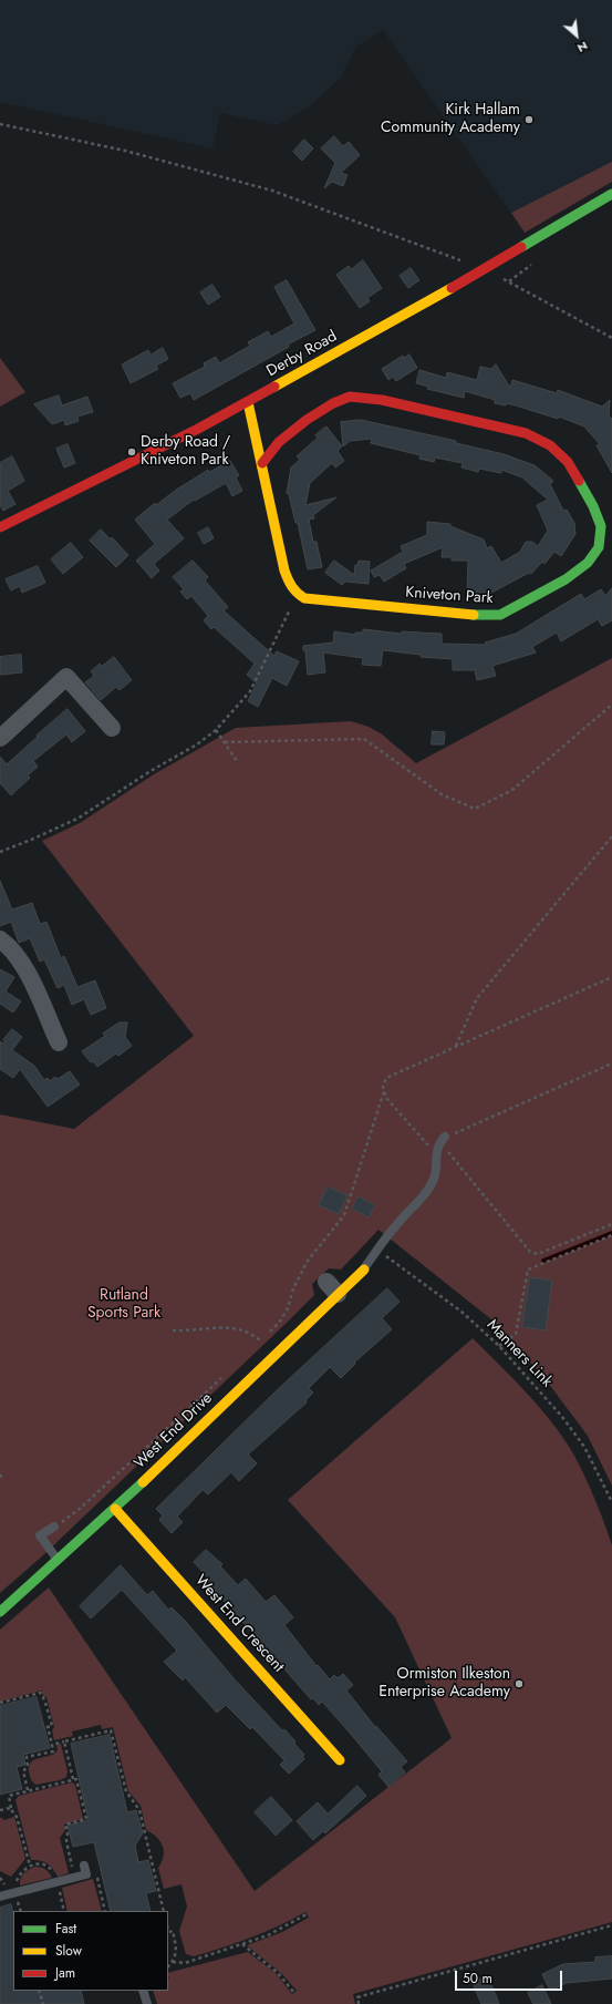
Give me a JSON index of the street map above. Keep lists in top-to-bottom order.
{
  "streets": {
    "street": [
      "Derby Road",
      "Kniveton Park",
      "West End Drive",
      "West End Crescent"
    ],
    "path": ["Manners Link"]
  },
  "crossings": [
    ["West End Drive", "West End Crescent"]
  ],
  "parks": ["Rutland Sports Park"],
  "places": ["Kirk Hallam Community Academy", "Derby Road / Kniveton Park", "Ormiston Ilkeston Enterprise Academy"],
  "legend": ["Fast", "Slow", "Jam"],
  "scale_bar": "50 m",
  "north": "bottom right"
}
